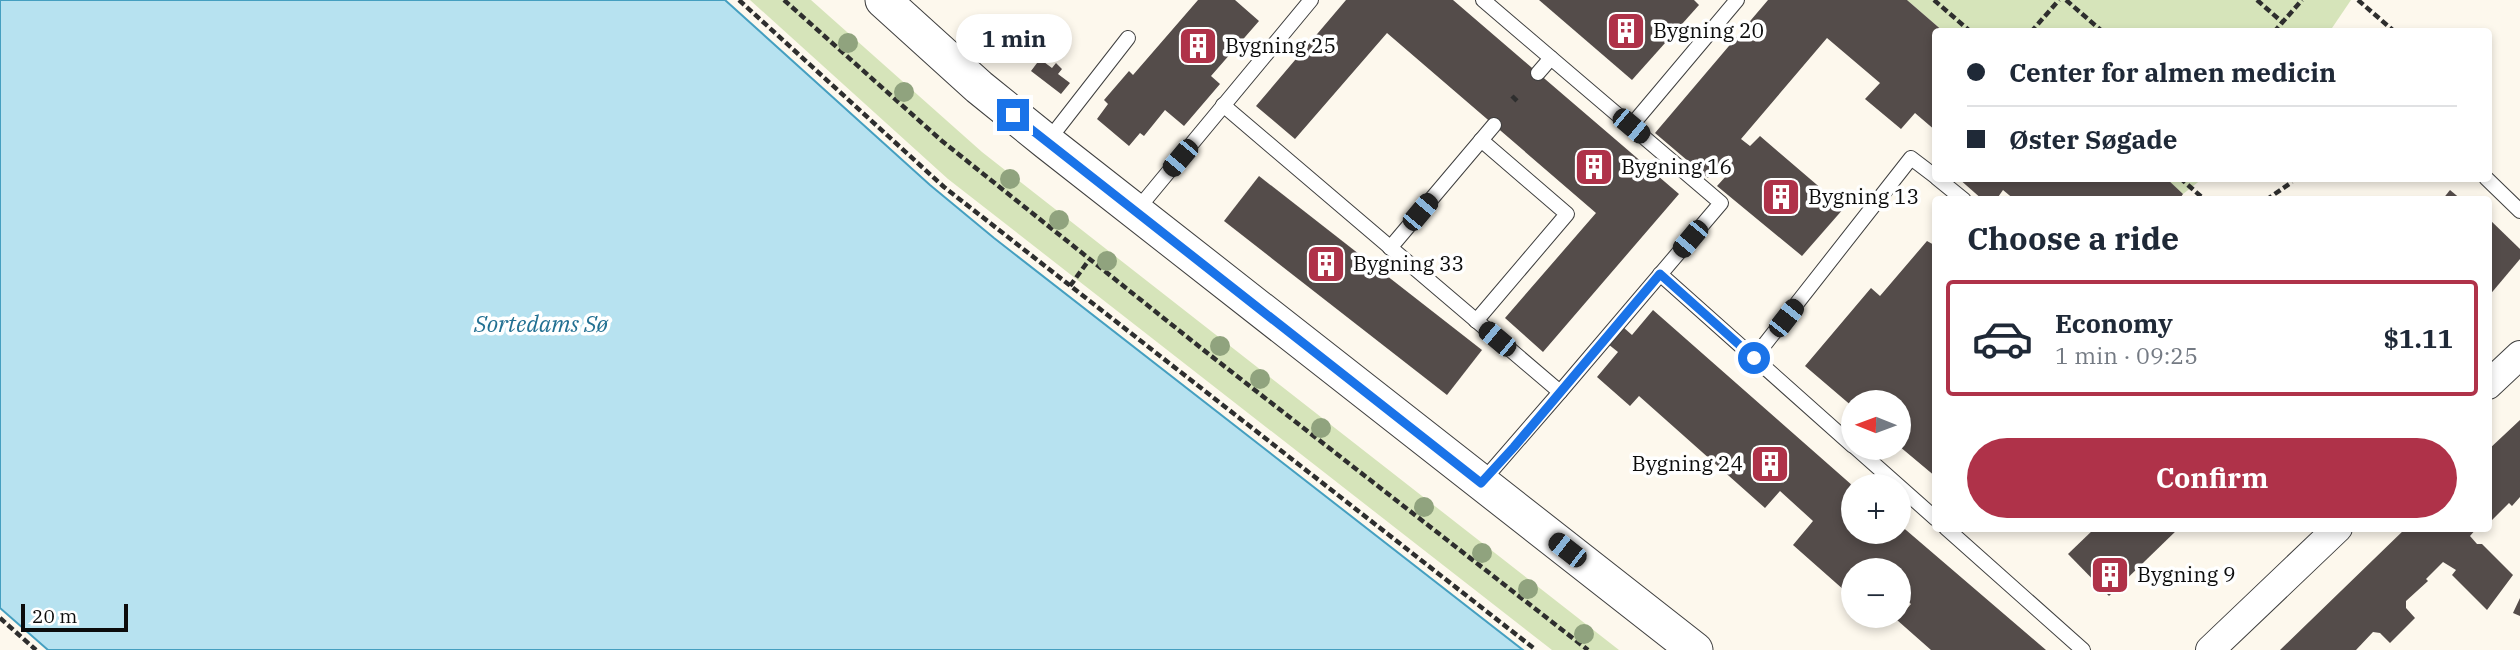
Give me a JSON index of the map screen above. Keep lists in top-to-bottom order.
{
  "water": ["Sortedams Sø"],
  "places": {
    "building": [
      "Bygning 20",
      "Bygning 25",
      "Bygning 16",
      "Bygning 13",
      "Bygning 33",
      "Bygning 24",
      "Bygning 9"
    ]
  },
  "scale_bar": "20 m",
  "north": "left",
  "page": {
    "bubble": "1 min",
    "banner": ["Center for almen medicin", "Øster Søgade"],
    "heading": "Choose a ride",
    "list": [
      {
        "name": "Economy",
        "note": "1 min · 09:25",
        "value": "$1.11"
      }
    ],
    "map_buttons": ["+", "−"],
    "buttons": "Confirm",
    "scale": "20 m"
  }
}
